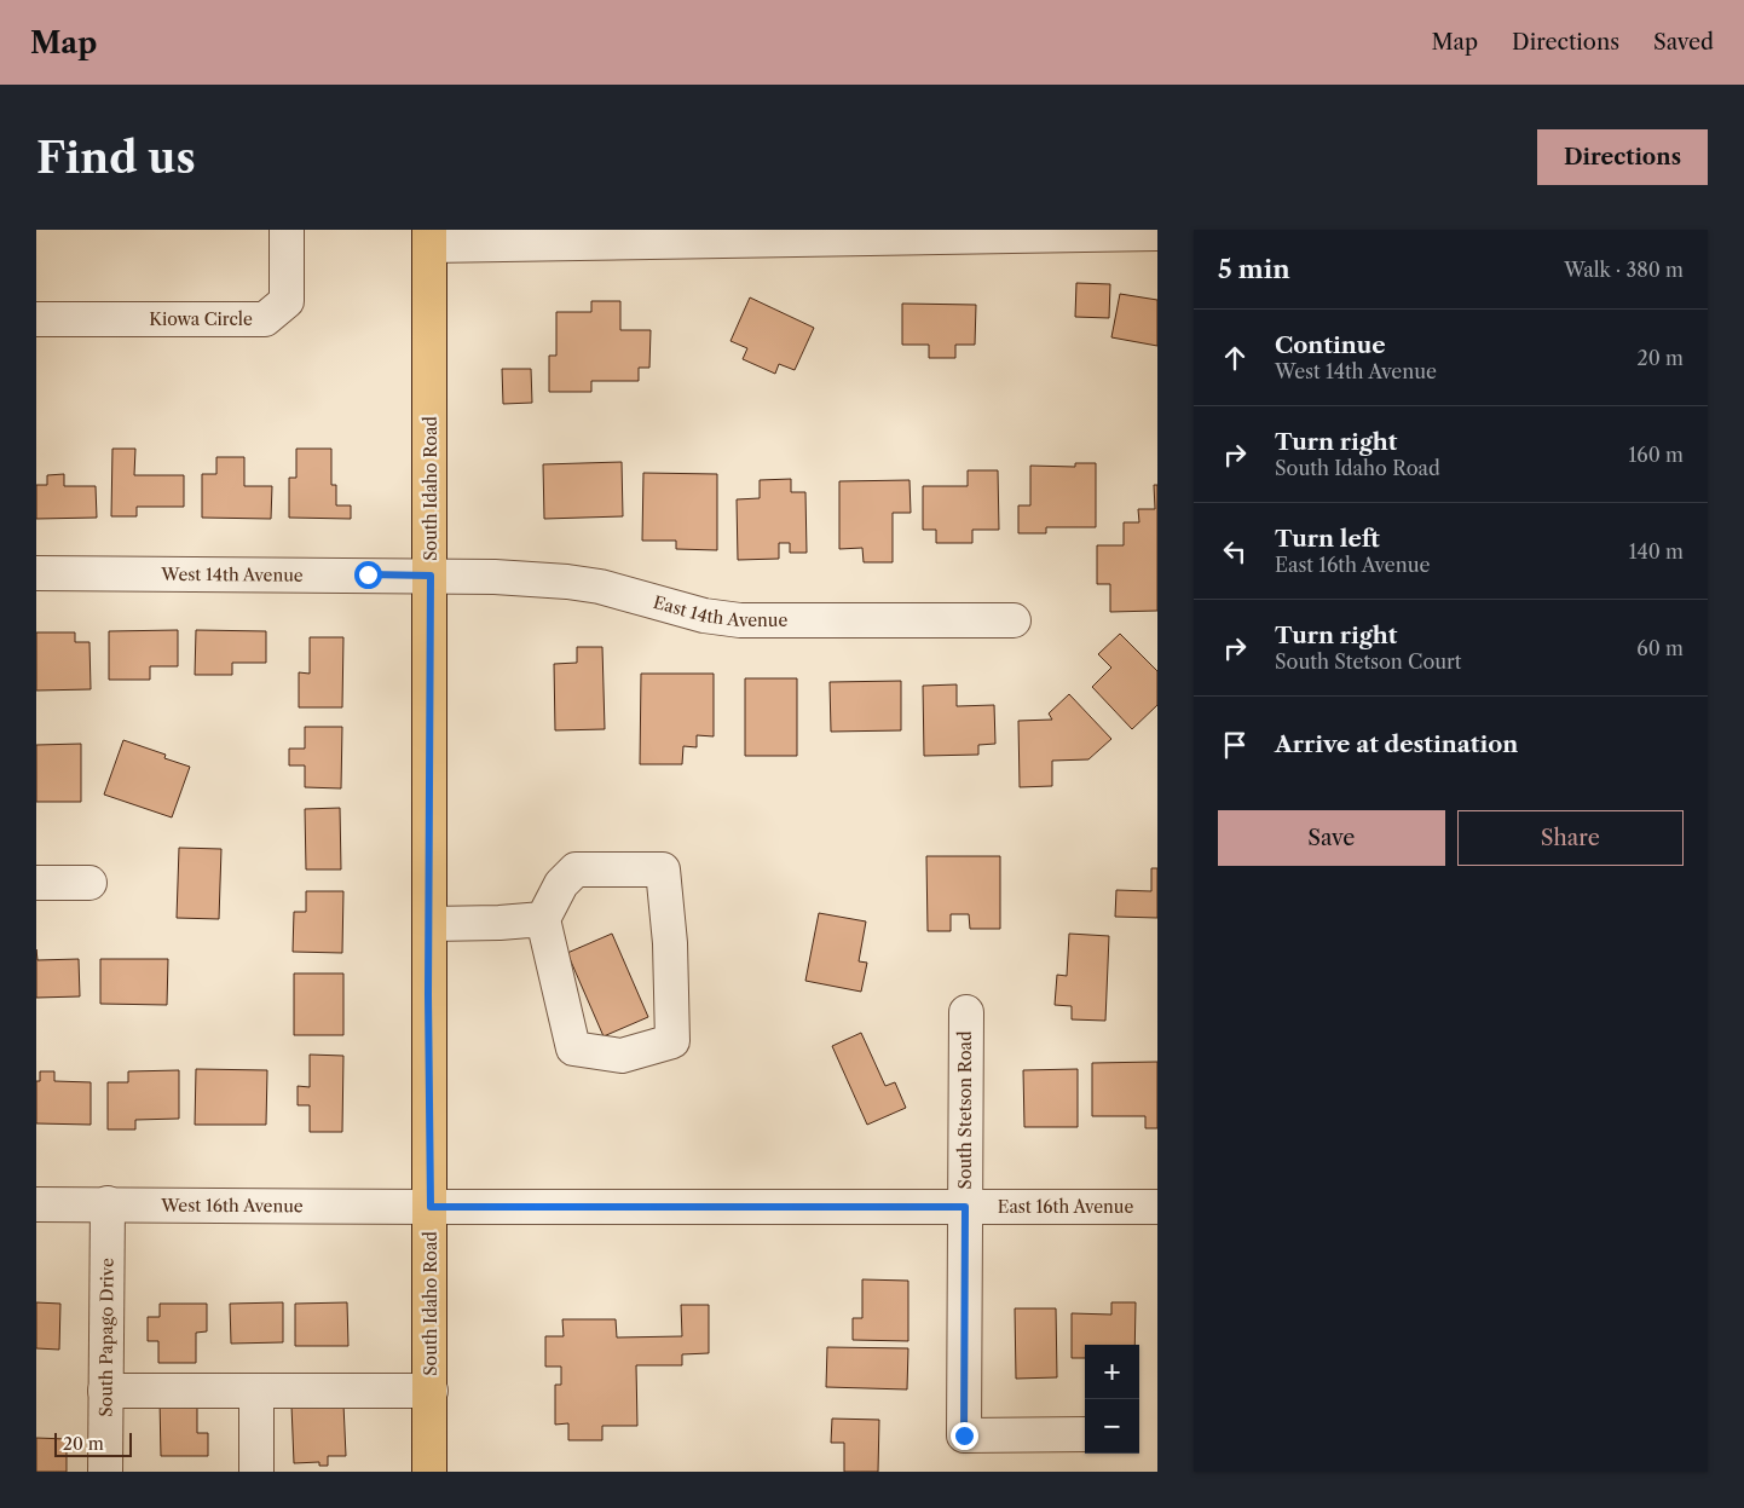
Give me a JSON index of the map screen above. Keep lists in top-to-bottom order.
{
  "streets": {
    "main road": ["South Idaho Road"],
    "street": [
      "Kiowa Circle",
      "West 14th Avenue",
      "East 14th Avenue",
      "South Stetson Road",
      "West 16th Avenue",
      "East 16th Avenue",
      "South Papago Drive"
    ]
  },
  "crossings": [
    ["South Idaho Road", "West 14th Avenue"],
    ["South Idaho Road", "East 14th Avenue"],
    ["South Idaho Road", "West 16th Avenue"],
    ["South Idaho Road", "East 16th Avenue"],
    ["West 14th Avenue", "East 14th Avenue"],
    ["South Stetson Road", "East 16th Avenue"],
    ["West 16th Avenue", "East 16th Avenue"],
    ["West 16th Avenue", "South Papago Drive"]
  ],
  "scale_bar": "20 m",
  "page": {
    "header": "Map",
    "nav": ["Map", "Directions", "Saved"],
    "buttons": [
      "Directions",
      ["Save", "Share"]
    ],
    "title": "Find us",
    "heading": ["5 min", "Walk · 380 m"],
    "list": [
      ["Continue", "West 14th Avenue", "20 m"],
      ["Turn right", "South Idaho Road", "160 m"],
      ["Turn left", "East 16th Avenue", "140 m"],
      ["Turn right", "South Stetson Court", "60 m"],
      "Arrive at destination"
    ],
    "map_buttons": ["+", "−"],
    "scale": "20 m"
  }
}
